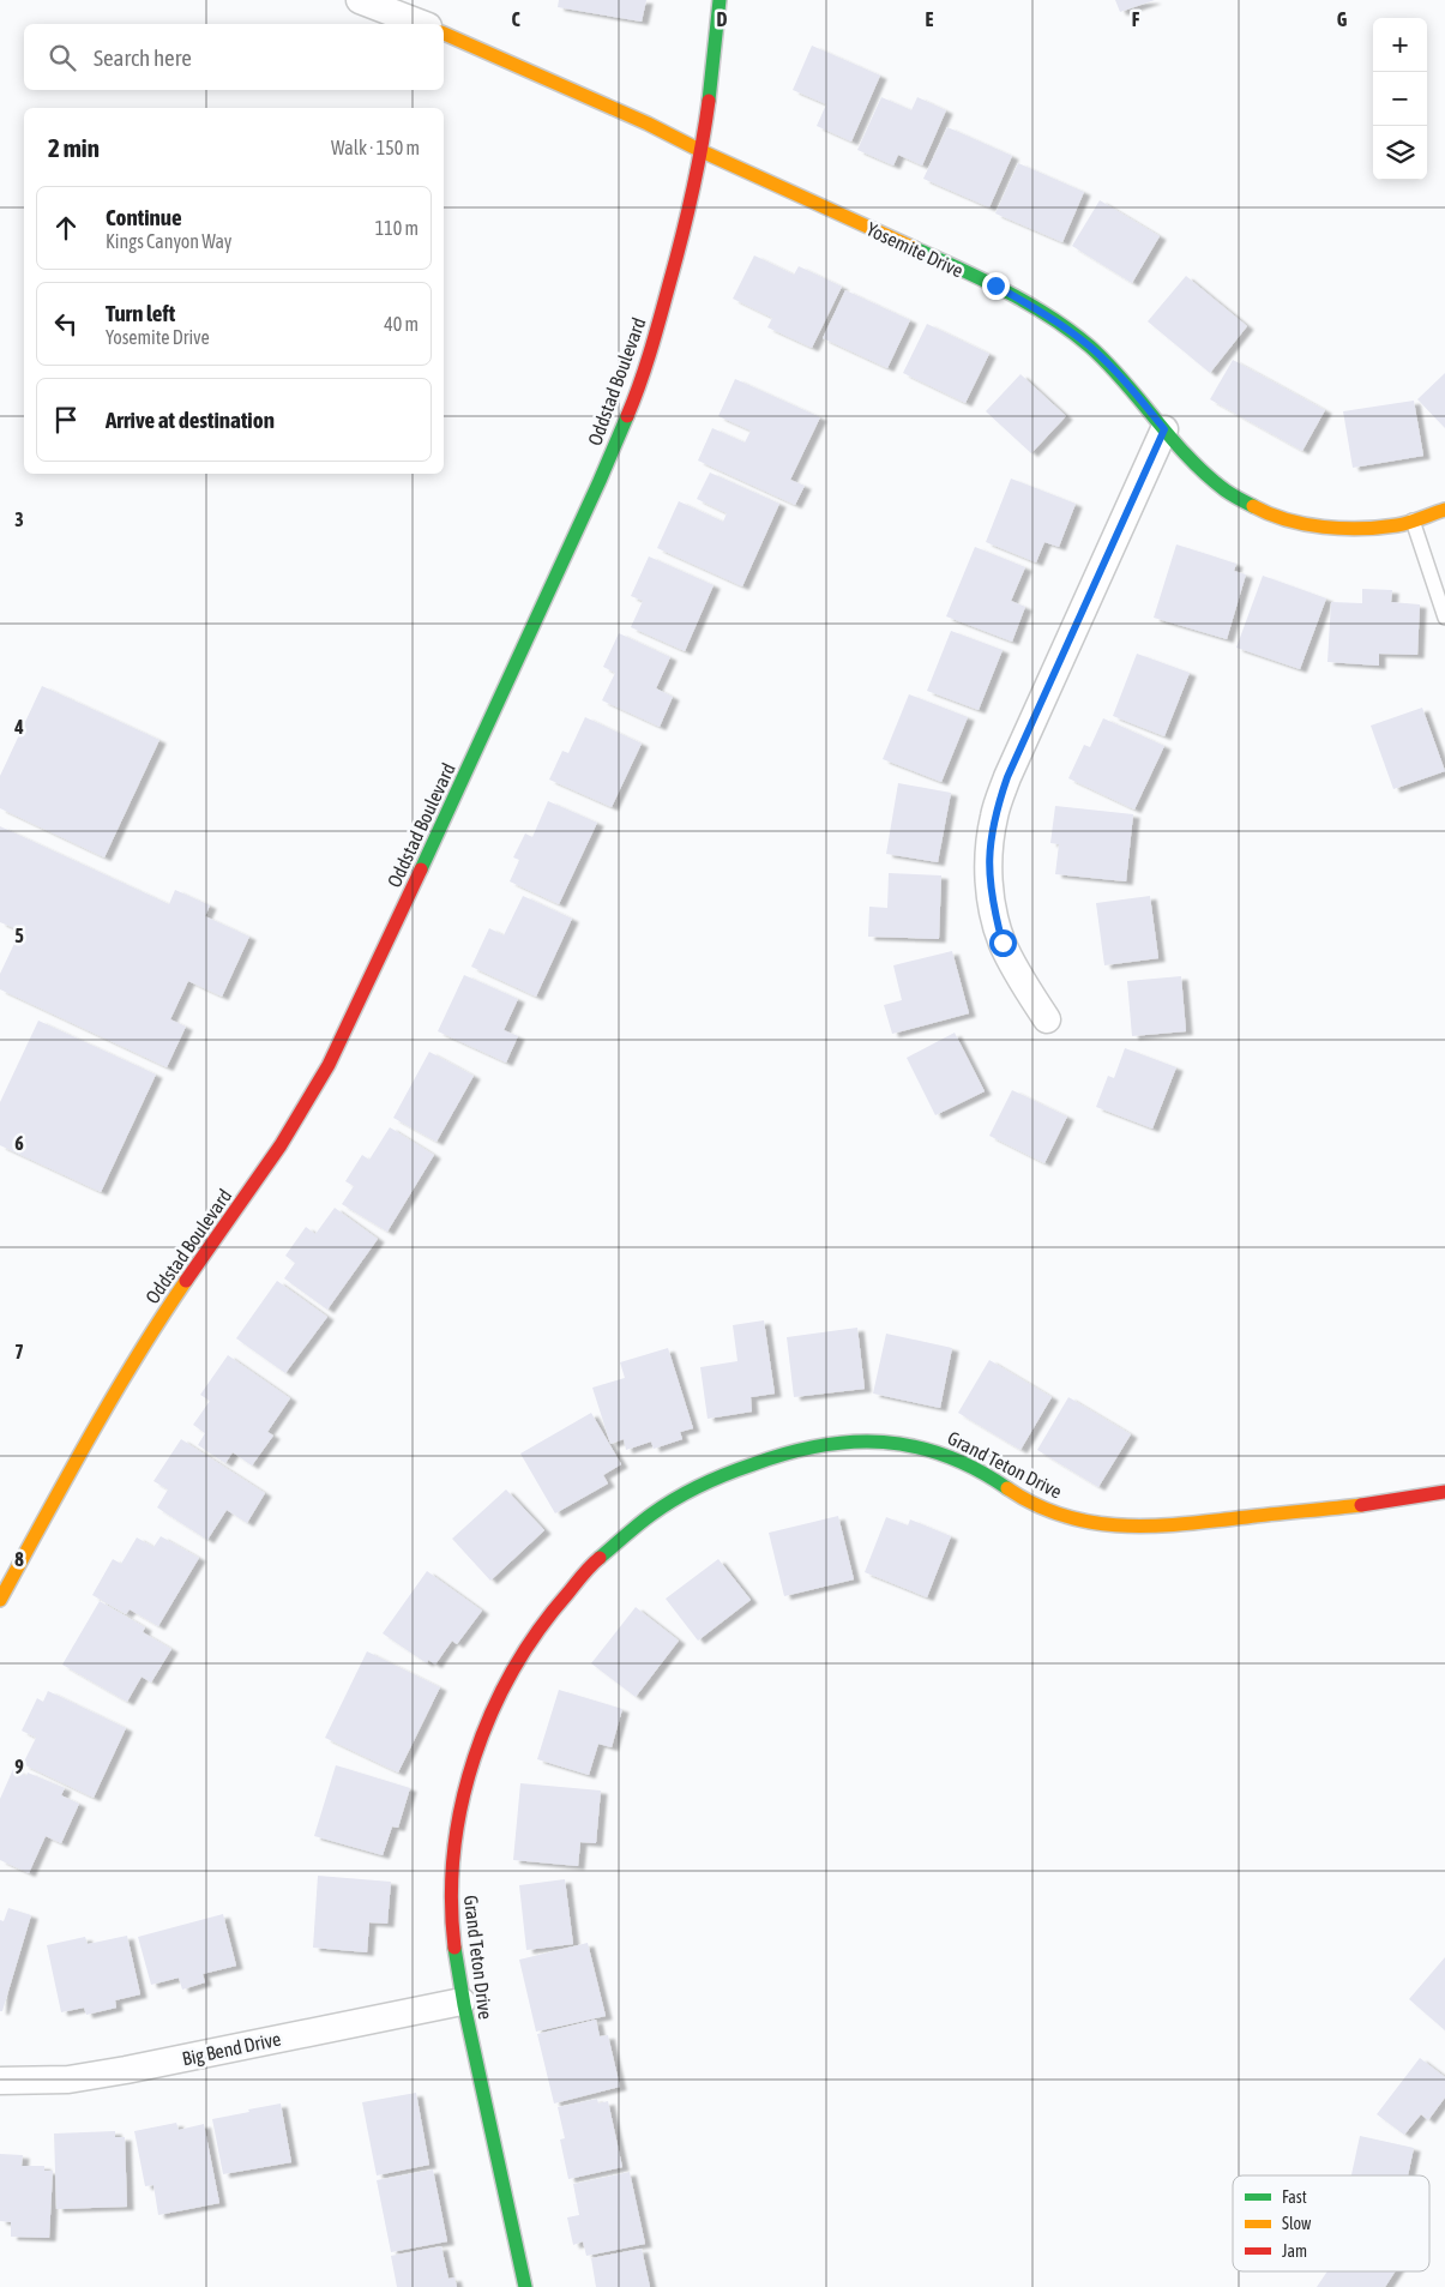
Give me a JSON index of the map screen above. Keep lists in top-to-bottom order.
{
  "streets": {
    "street": [
      "Yosemite Drive",
      "Oddstad Boulevard",
      "Grand Teton Drive",
      "Big Bend Drive"
    ]
  },
  "crossings": [
    ["Yosemite Drive", "Oddstad Boulevard"],
    ["Grand Teton Drive", "Big Bend Drive"]
  ],
  "legend": ["Fast", "Slow", "Jam"],
  "page": {
    "map_buttons": ["+", "−"],
    "search": "Search here",
    "heading": ["2 min", "Walk · 150 m"],
    "list": [
      ["Continue", "Kings Canyon Way", "110 m"],
      ["Turn left", "Yosemite Drive", "40 m"],
      "Arrive at destination"
    ]
  },
  "grid": {
    "columns": [
      "C",
      "D",
      "E",
      "F",
      "G"
    ],
    "rows": [
      "3",
      "4",
      "5",
      "6",
      "7",
      "8",
      "9"
    ]
  }
}
